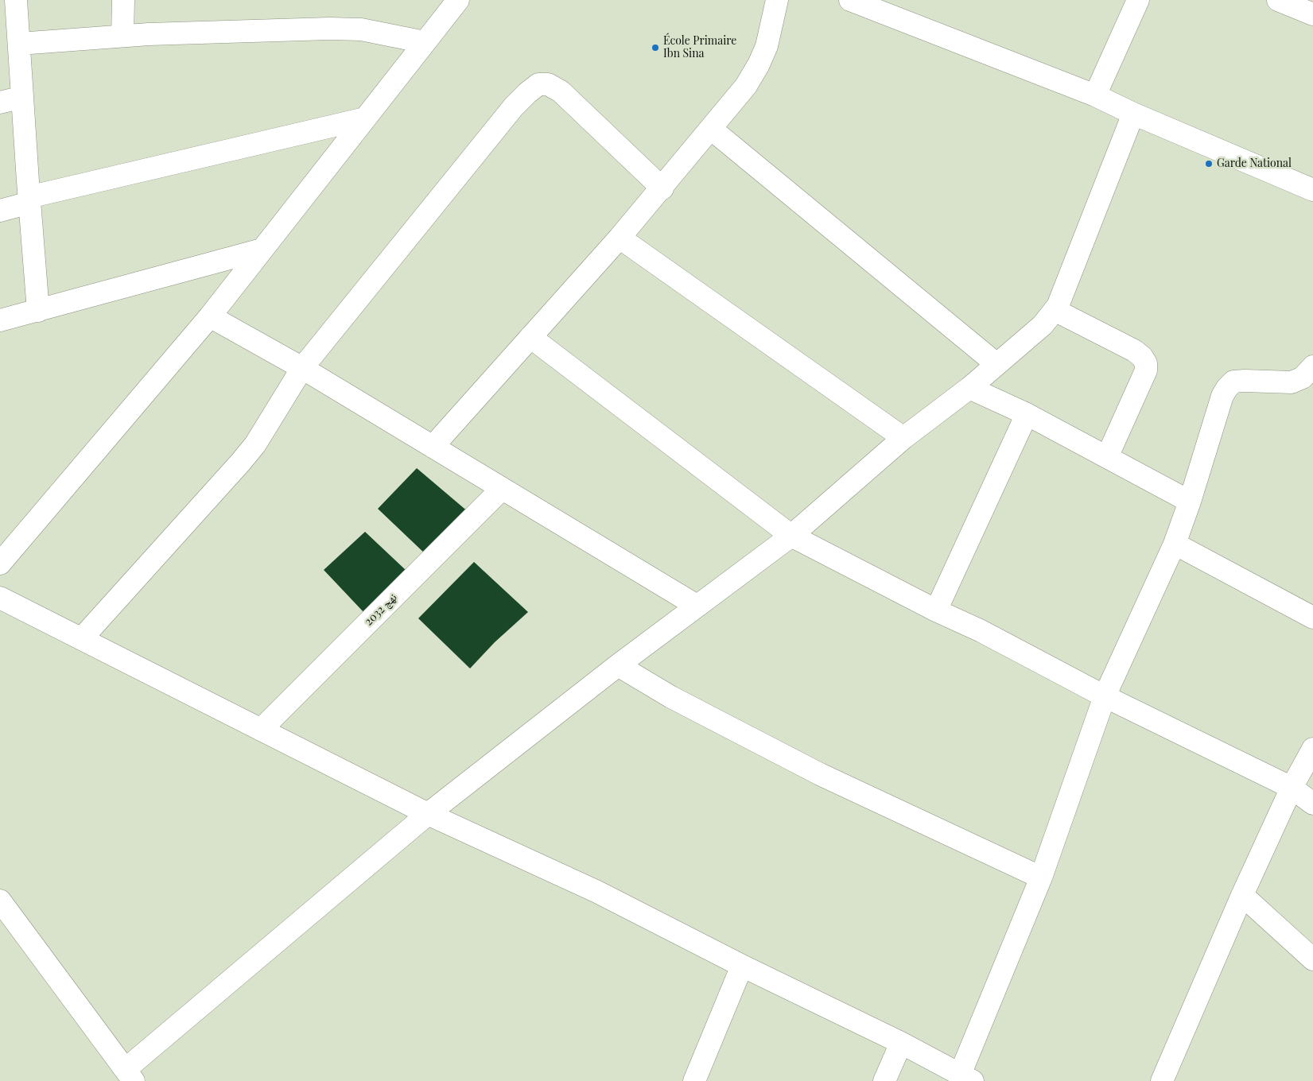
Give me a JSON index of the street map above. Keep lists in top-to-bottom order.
{
  "streets": {
    "street": ["نهج 2032"]
  },
  "places": ["École Primaire Ibn Sina", "Garde National"]
}
